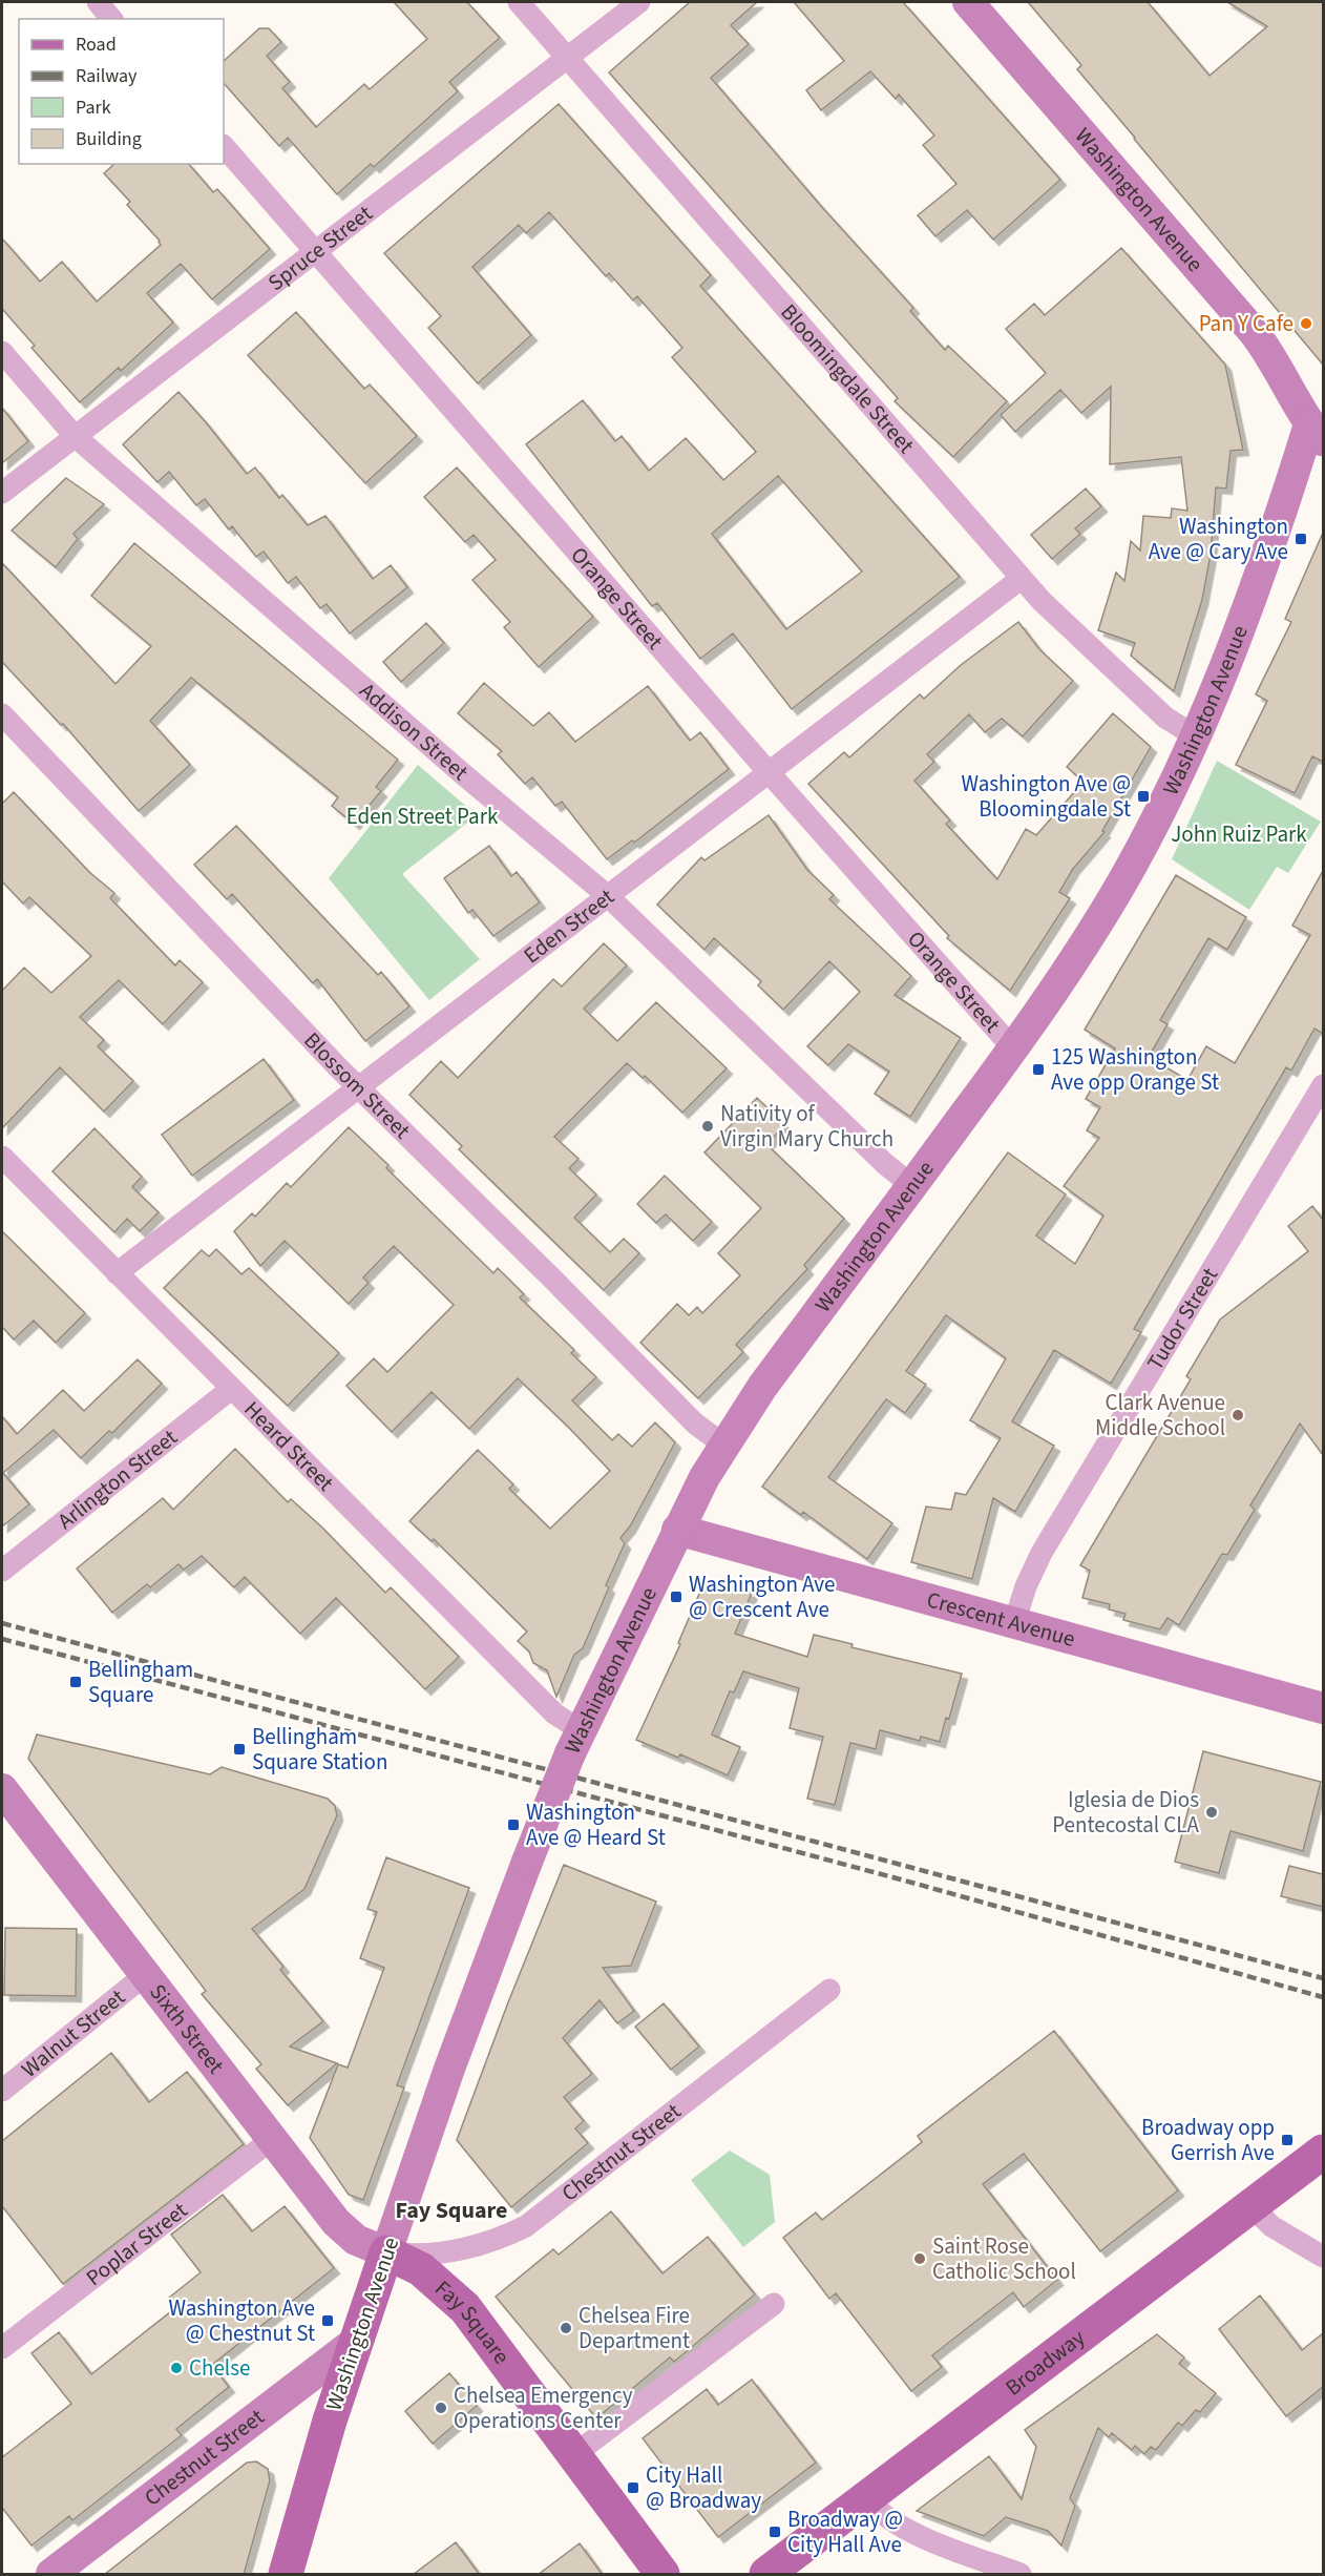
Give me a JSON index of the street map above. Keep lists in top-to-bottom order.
{
  "streets": {
    "main road": [
      "Washington Avenue",
      "Crescent Avenue",
      "Sixth Street",
      "Chestnut Street",
      "Fay Square",
      "Broadway"
    ],
    "street": [
      "Spruce Street",
      "Bloomingdale Street",
      "Orange Street",
      "Addison Street",
      "Eden Street",
      "Blossom Street",
      "Tudor Street",
      "Heard Street",
      "Arlington Street",
      "Walnut Street",
      "Poplar Street"
    ]
  },
  "crossings": [
    ["Washington Avenue", "Bloomingdale Street"],
    ["Washington Avenue", "Orange Street"],
    ["Washington Avenue", "Addison Street"],
    ["Washington Avenue", "Blossom Street"],
    ["Washington Avenue", "Heard Street"],
    ["Washington Avenue", "Crescent Avenue"],
    ["Washington Avenue", "Sixth Street"],
    ["Washington Avenue", "Chestnut Street"],
    ["Washington Avenue", "Fay Square"],
    ["Spruce Street", "Bloomingdale Street"],
    ["Spruce Street", "Orange Street"],
    ["Spruce Street", "Addison Street"],
    ["Bloomingdale Street", "Eden Street"],
    ["Orange Street", "Eden Street"],
    ["Addison Street", "Eden Street"],
    ["Eden Street", "Blossom Street"],
    ["Eden Street", "Heard Street"],
    ["Tudor Street", "Crescent Avenue"],
    ["Heard Street", "Arlington Street"],
    ["Sixth Street", "Walnut Street"],
    ["Sixth Street", "Chestnut Street"],
    ["Sixth Street", "Poplar Street"],
    ["Sixth Street", "Fay Square"],
    ["Chestnut Street", "Fay Square"]
  ],
  "districts": ["Fay Square"],
  "parks": ["Eden Street Park", "John Ruiz Park"],
  "places": {
    "other": [
      "Pan Y Cafe",
      "Nativity of Virgin Mary Church",
      "Clark Avenue Middle School",
      "Iglesia de Dios Pentecostal CLA",
      "Saint Rose Catholic School",
      "Chelsea Fire Department",
      "Chelse",
      "Chelsea Emergency Operations Center"
    ],
    "transit": [
      "Washington Ave @ Cary Ave",
      "Washington Ave @ Bloomingdale St",
      "125 Washington Ave opp Orange St",
      "Washington Ave @ Crescent Ave",
      "Bellingham Square",
      "Bellingham Square Station",
      "Washington Ave @ Heard St",
      "Broadway opp Gerrish Ave",
      "Washington Ave @ Chestnut St",
      "City Hall @ Broadway",
      "Broadway @ City Hall Ave"
    ]
  },
  "legend": [
    "Road",
    "Railway",
    "Park",
    "Building"
  ]
}
